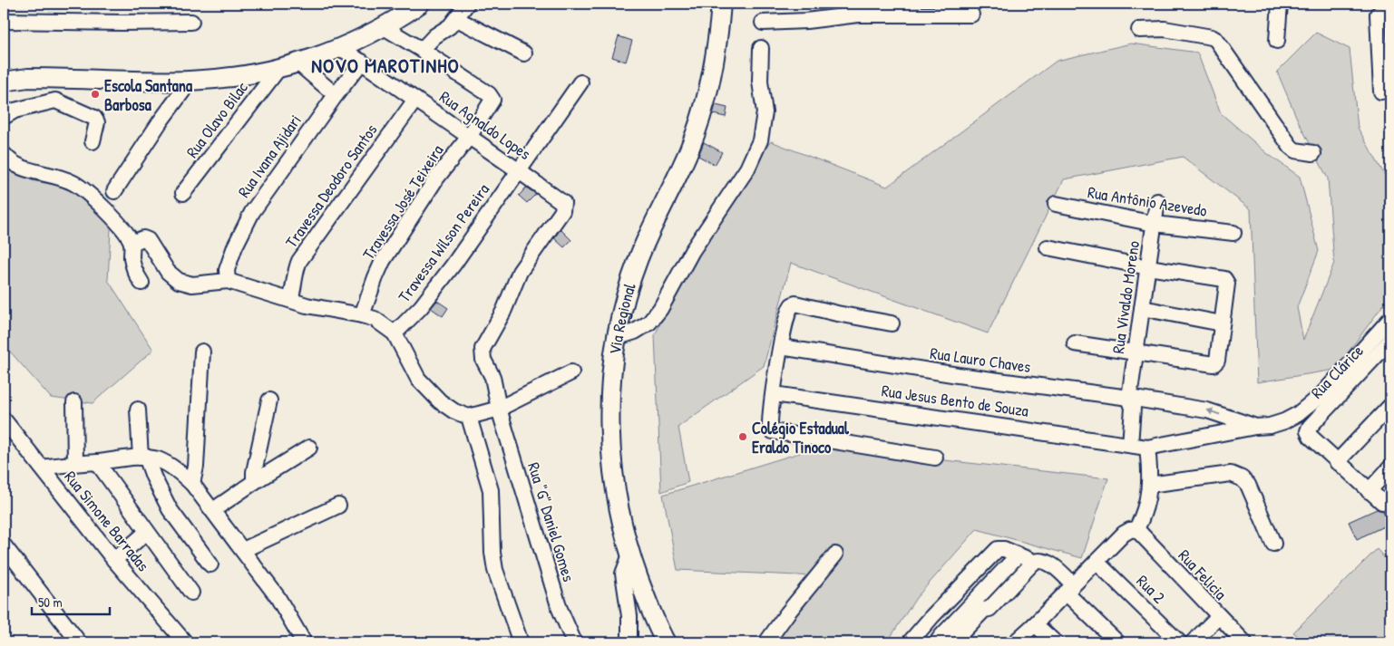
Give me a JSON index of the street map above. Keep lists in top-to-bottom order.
{
  "streets": {
    "main road": ["Via Regional"],
    "street": [
      "Rua Olavo Bilac",
      "Rua Agnaldo Lopes",
      "Rua Ivana Ajidari",
      "Travessa Deodoro Santos",
      "Rua Antônio Azevedo",
      "Travessa José Teixeira",
      "Travessa Wilson Pereira",
      "Rua Vivaldo Moreno",
      "Rua Lauro Chaves",
      "Rua Clárice",
      "Rua Jesus Bento de Souza",
      "Rua Simone Barradas",
      "Rua \"G\" Daniel Gomes",
      "Rua Felicia",
      "Rua 2"
    ]
  },
  "crossings": [
    ["Rua Agnaldo Lopes", "Rua Ivana Ajidari"],
    ["Rua Agnaldo Lopes", "Travessa Deodoro Santos"],
    ["Rua Agnaldo Lopes", "Travessa José Teixeira"],
    ["Rua Agnaldo Lopes", "Travessa Wilson Pereira"],
    ["Rua Agnaldo Lopes", "Rua \"G\" Daniel Gomes"],
    ["Rua Antônio Azevedo", "Rua Vivaldo Moreno"],
    ["Rua Vivaldo Moreno", "Rua Lauro Chaves"],
    ["Rua Lauro Chaves", "Rua Jesus Bento de Souza"]
  ],
  "districts": ["NOVO MAROTINHO"],
  "places": ["Escola Santana Barbosa", "Colégio Estadual Eraldo Tinoco"],
  "scale_bar": "50 m"
}
